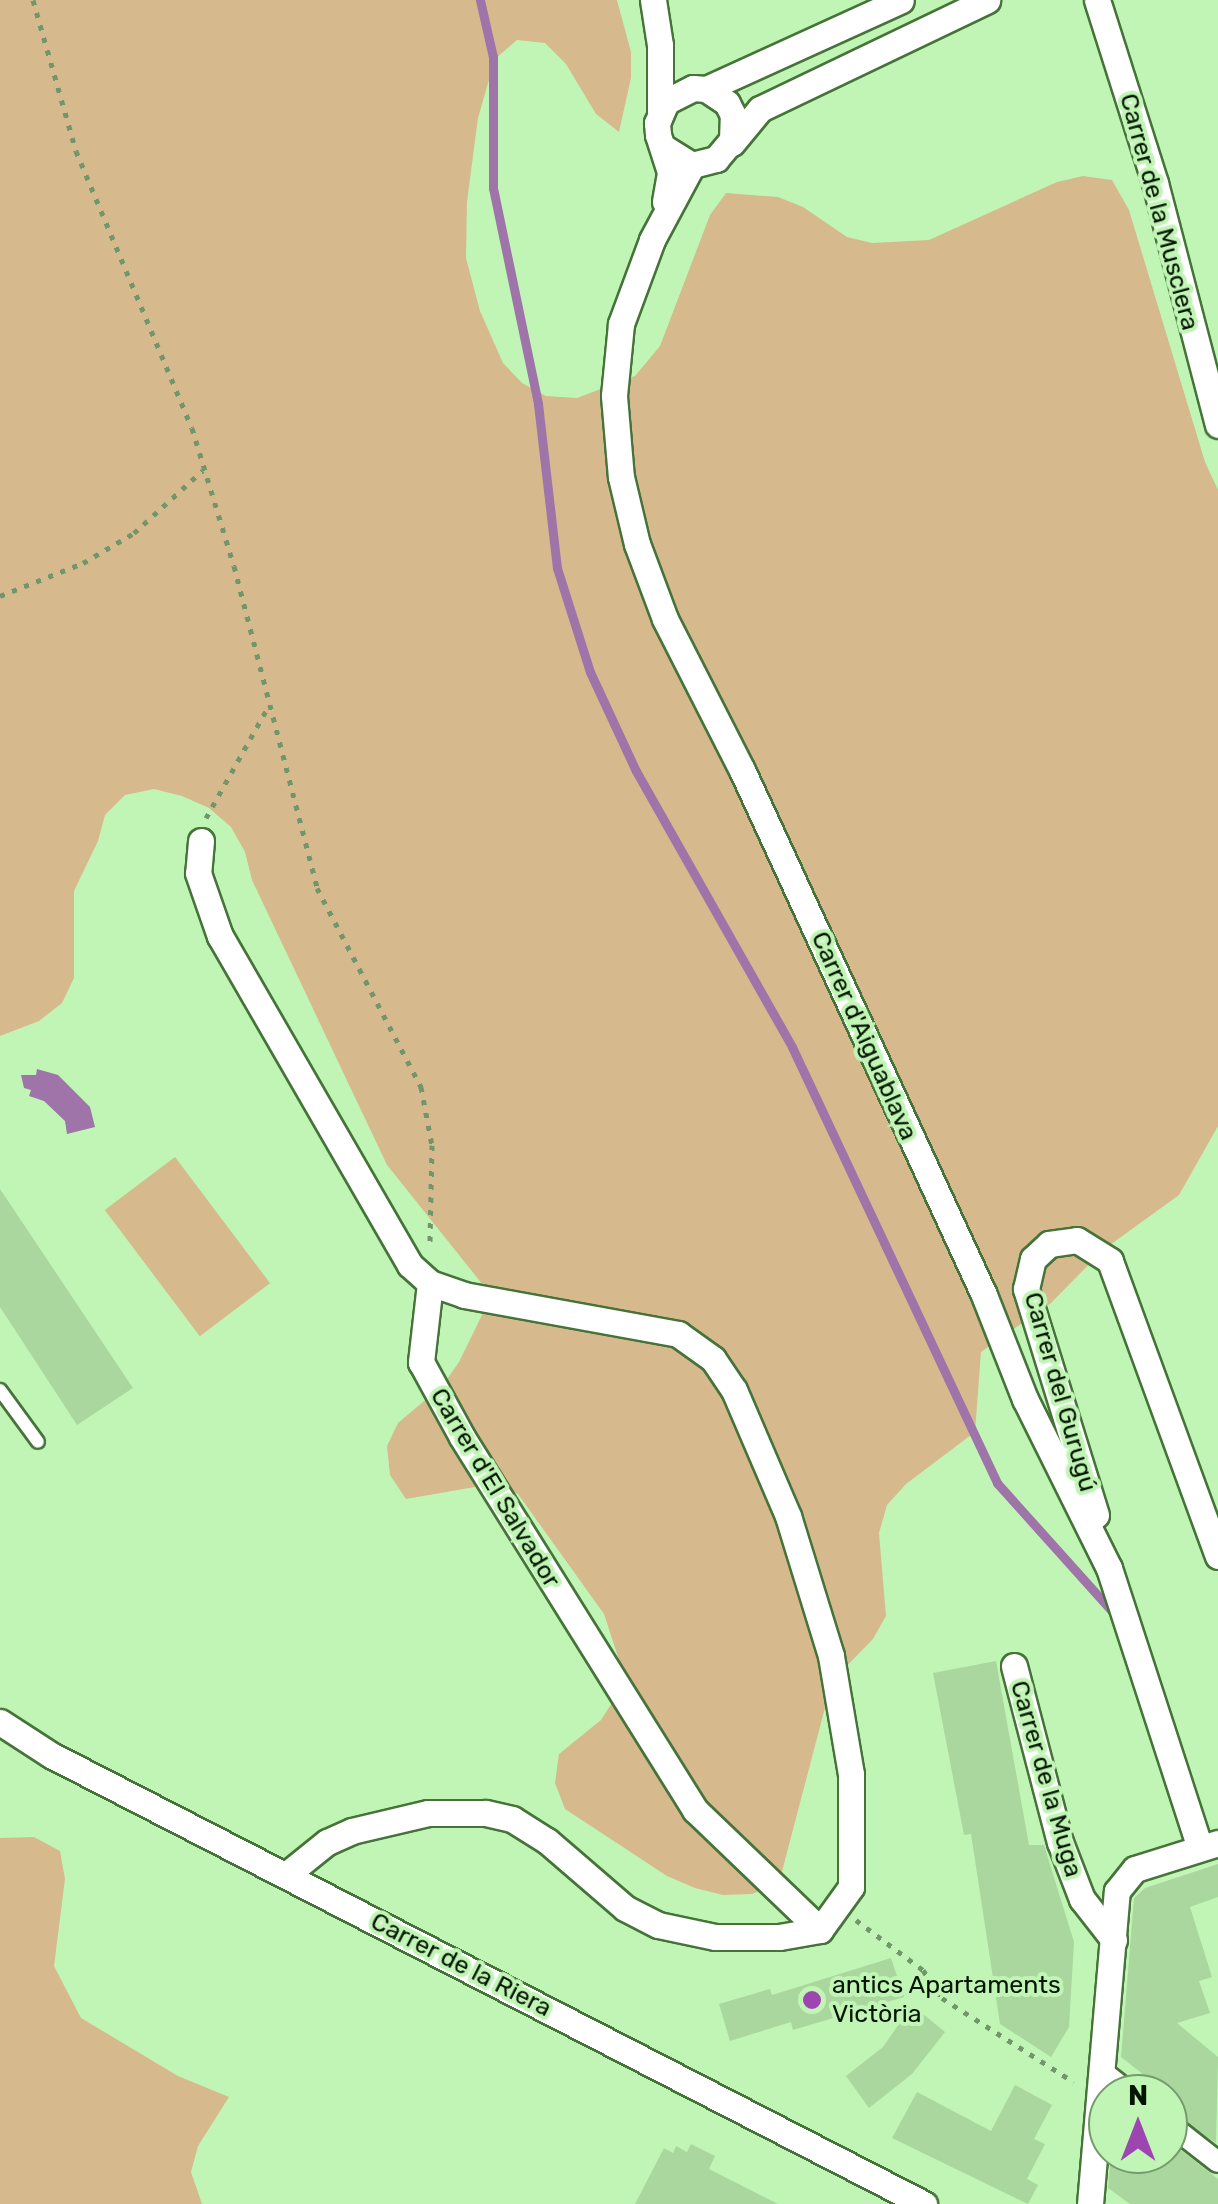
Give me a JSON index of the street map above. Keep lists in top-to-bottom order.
{
  "streets": {
    "street": [
      "Carrer de la Musclera",
      "Carrer d'Aiguablava",
      "Carrer del Gurugú",
      "Carrer d'El Salvador",
      "Carrer de la Muga",
      "Carrer de la Riera"
    ]
  },
  "crossings": [
    ["Carrer d'Aiguablava", "Carrer del Gurugú"]
  ],
  "places": ["antics Apartaments Victòria"],
  "north": "top"
}
